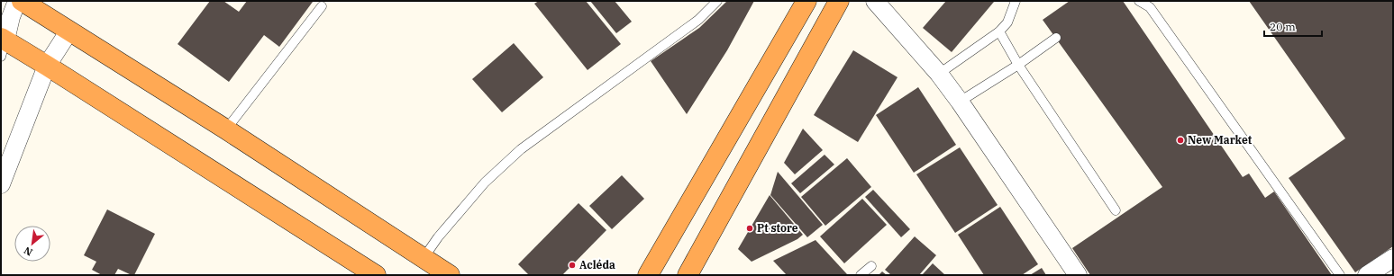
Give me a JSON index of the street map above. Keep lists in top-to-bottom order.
{
  "places": ["New Market", "Pt store", "Acléda"],
  "scale_bar": "20 m",
  "north": "bottom left"
}
